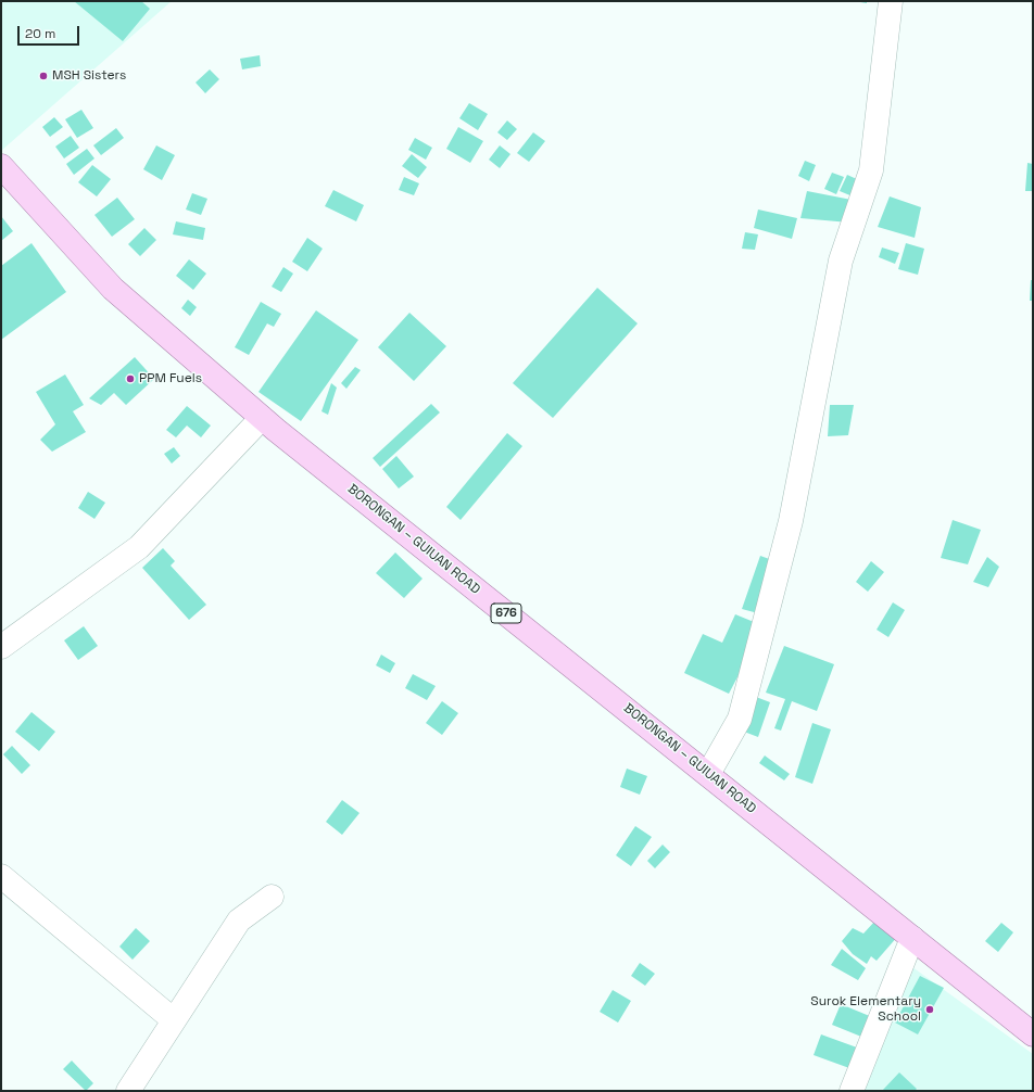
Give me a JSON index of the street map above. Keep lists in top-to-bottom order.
{
  "streets": {
    "main road": ["BORONGAN – GUIUAN ROAD", "676"]
  },
  "places": ["MSH Sisters", "PPM Fuels", "Surok Elementary School"],
  "scale_bar": "20 m"
}
